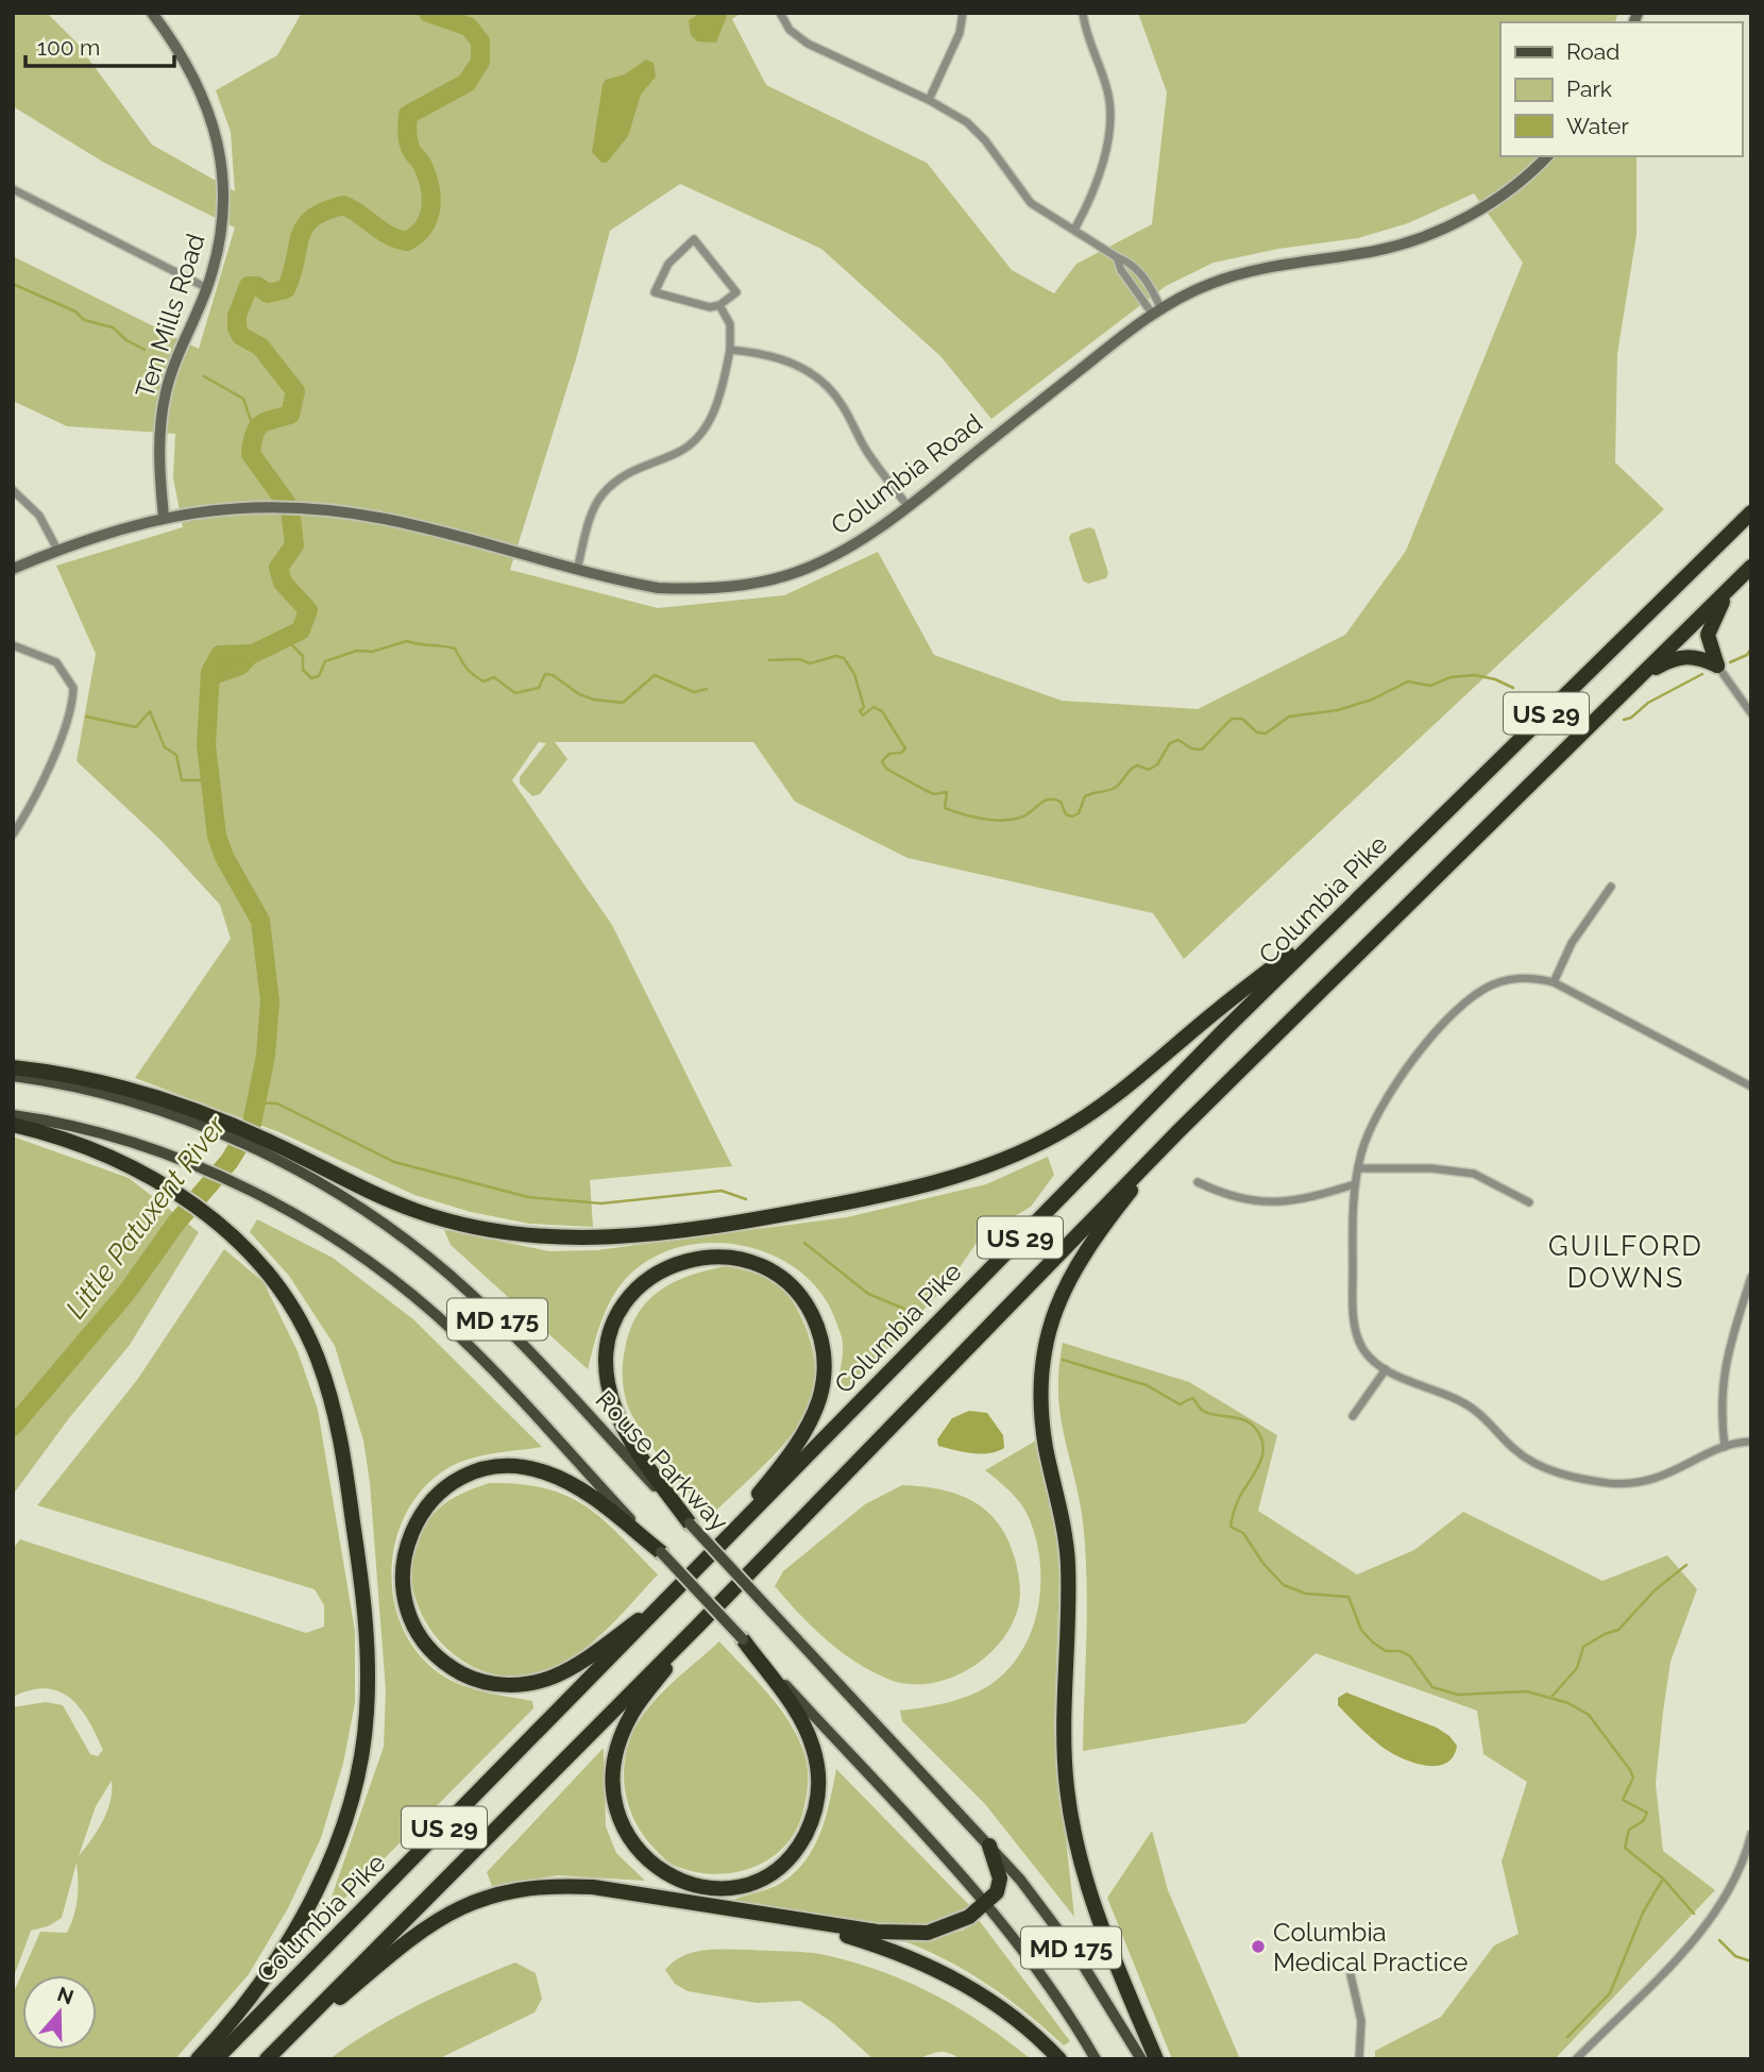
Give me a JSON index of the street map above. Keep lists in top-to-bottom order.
{
  "streets": {
    "highway": ["US 29", "Columbia Pike"],
    "main road": [
      "Ten Mills Road",
      "Columbia Road",
      "MD 175",
      "Rouse Parkway"
    ]
  },
  "crossings": [
    ["Ten Mills Road", "Columbia Road"]
  ],
  "districts": ["GUILFORD DOWNS"],
  "water": ["Little Patuxent River"],
  "places": ["Columbia Medical Practice"],
  "legend": ["Road", "Park", "Water"],
  "scale_bar": "100 m",
  "north": "top"
}
